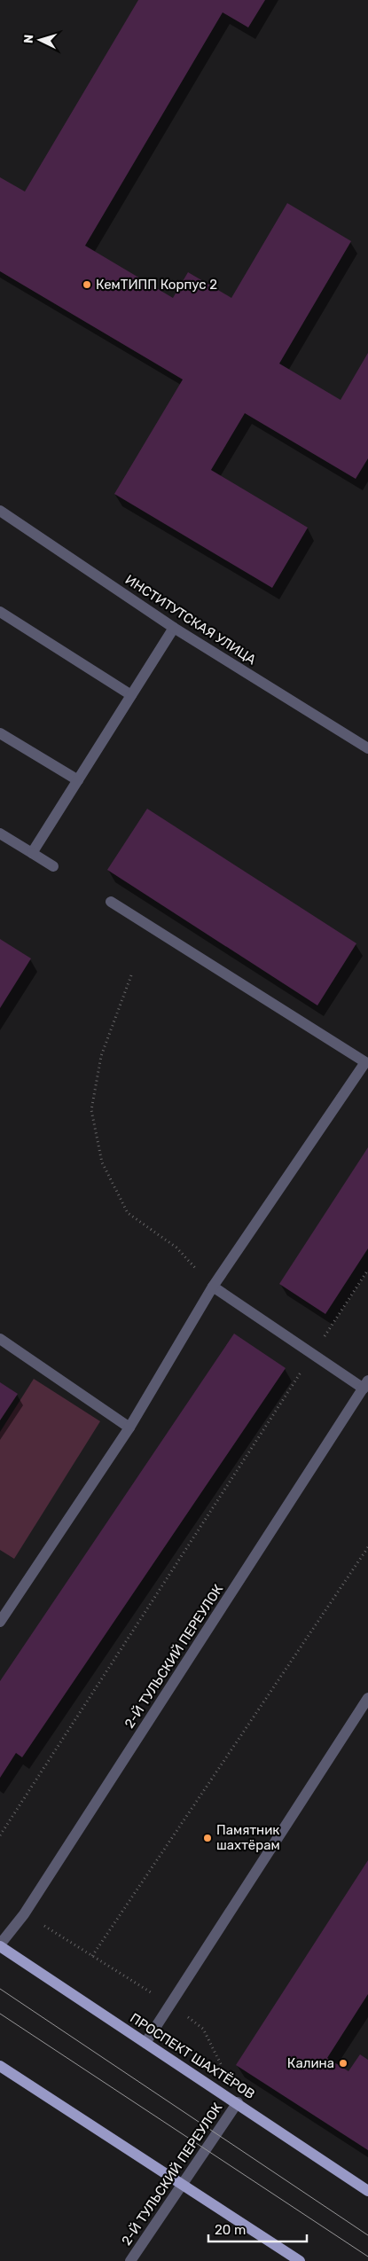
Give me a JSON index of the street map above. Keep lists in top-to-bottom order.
{
  "streets": {
    "main road": ["ПРОСПЕКТ ШАХТЁРОВ"],
    "street": ["ИНСТИТУТСКАЯ УЛИЦА", "2-Й ТУЛЬСКИЙ ПЕРЕУЛОК"]
  },
  "crossings": [
    ["2-Й ТУЛЬСКИЙ ПЕРЕУЛОК", "ПРОСПЕКТ ШАХТЁРОВ"]
  ],
  "places": ["КемТИПП Корпус 2", "Памятник шахтёрам", "Калина"],
  "scale_bar": "20 m",
  "north": "left"
}
